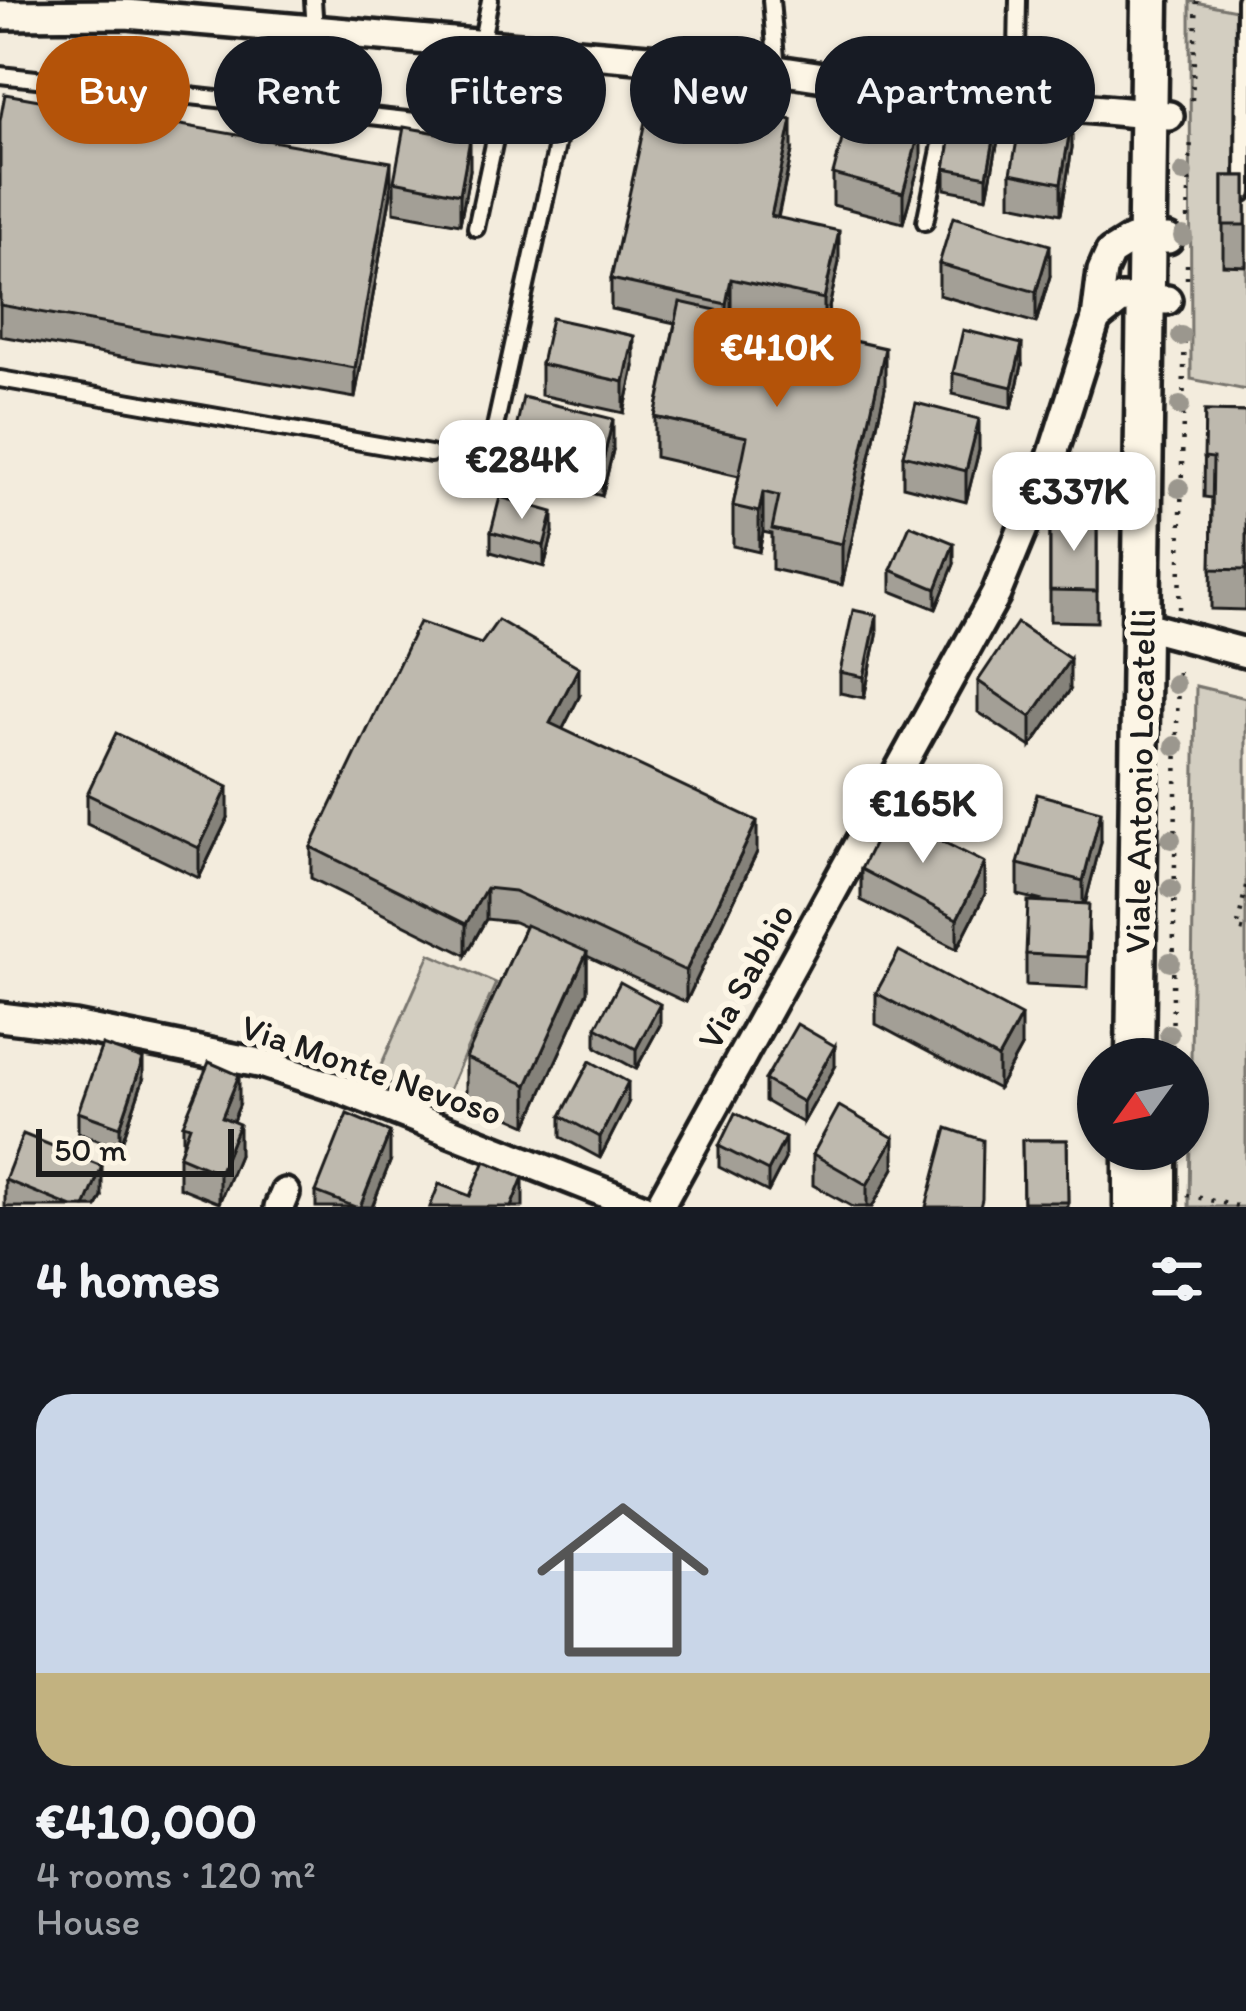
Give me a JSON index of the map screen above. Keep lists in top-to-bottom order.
{
  "streets": {
    "street": ["Viale Antonio Locatelli", "Via Sabbio", "Via Monte Nevoso"]
  },
  "crossings": [
    ["Viale Antonio Locatelli", "Via Sabbio"],
    ["Via Sabbio", "Via Monte Nevoso"]
  ],
  "scale_bar": "50 m",
  "north": "bottom left",
  "page": {
    "chip": [
      "Buy",
      "Rent",
      "Filters",
      "New",
      "Apartment"
    ],
    "price": [
      "€410K",
      "€284K",
      "€337K",
      "€165K"
    ],
    "scale": "50 m",
    "heading": "4 homes",
    "list": [
      {
        "name": "€410,000",
        "note": "4 rooms · 120 m² · House"
      }
    ]
  }
}
